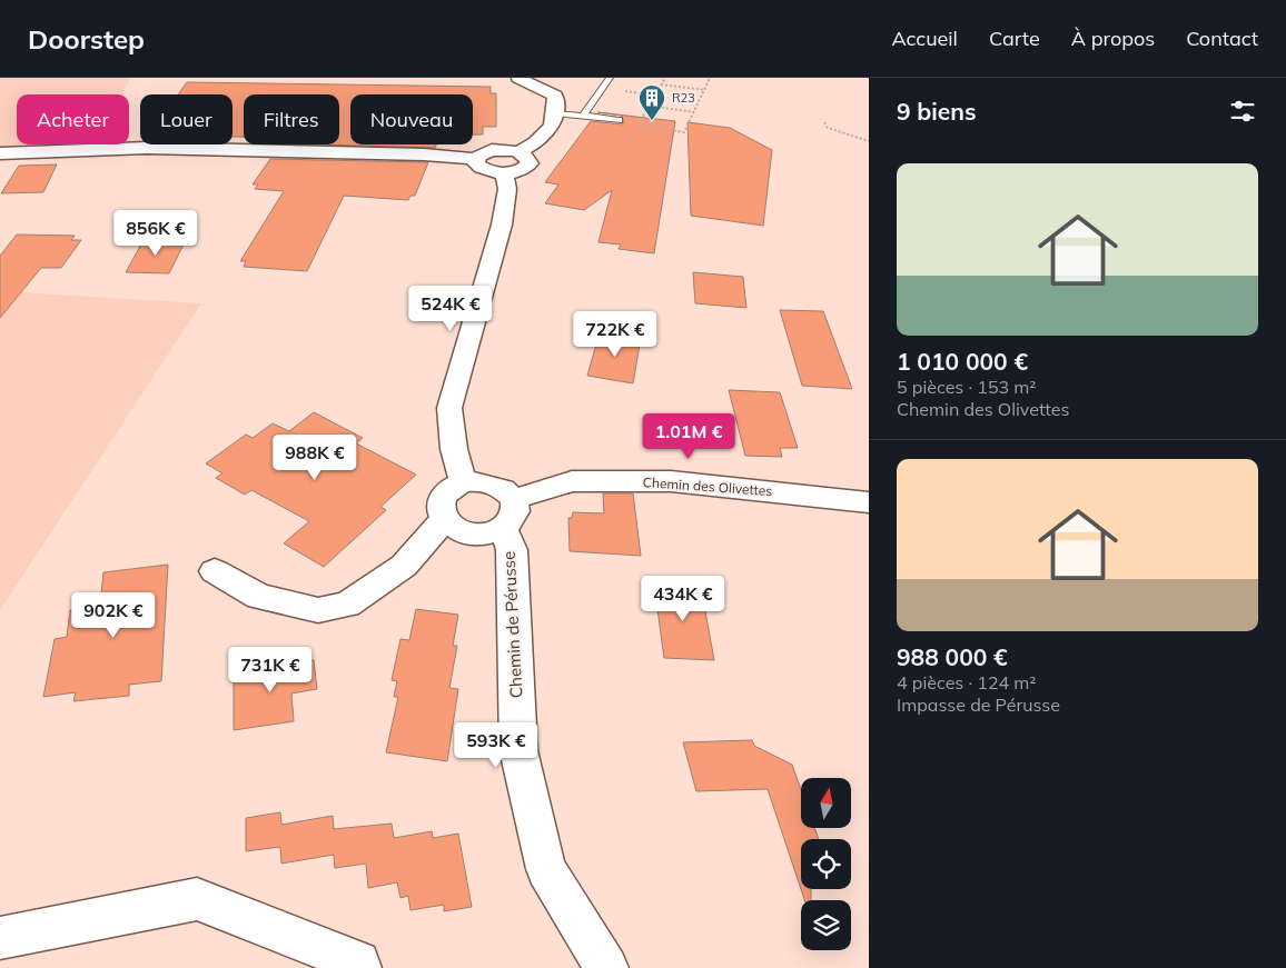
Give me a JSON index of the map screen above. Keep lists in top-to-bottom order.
{
  "streets": {
    "street": ["Chemin des Olivettes", "Chemin de Pérusse"]
  },
  "crossings": [
    ["Chemin des Olivettes", "Chemin de Pérusse"]
  ],
  "places": {
    "building": ["R23"]
  },
  "north": "top",
  "page": {
    "header": "Doorstep",
    "nav": [
      "Accueil",
      "Carte",
      "À propos",
      "Contact"
    ],
    "heading": "9 biens",
    "chip": [
      "Acheter",
      "Louer",
      "Filtres",
      "Nouveau"
    ],
    "list": [
      {
        "name": "1 010 000 €",
        "note": "5 pièces · 153 m² · Chemin des Olivettes"
      },
      {
        "name": "988 000 €",
        "note": "4 pièces · 124 m² · Impasse de Pérusse"
      }
    ],
    "price": [
      "856K €",
      "524K €",
      "722K €",
      "1.01M €",
      "988K €",
      "434K €",
      "902K €",
      "731K €",
      "593K €"
    ]
  }
}
